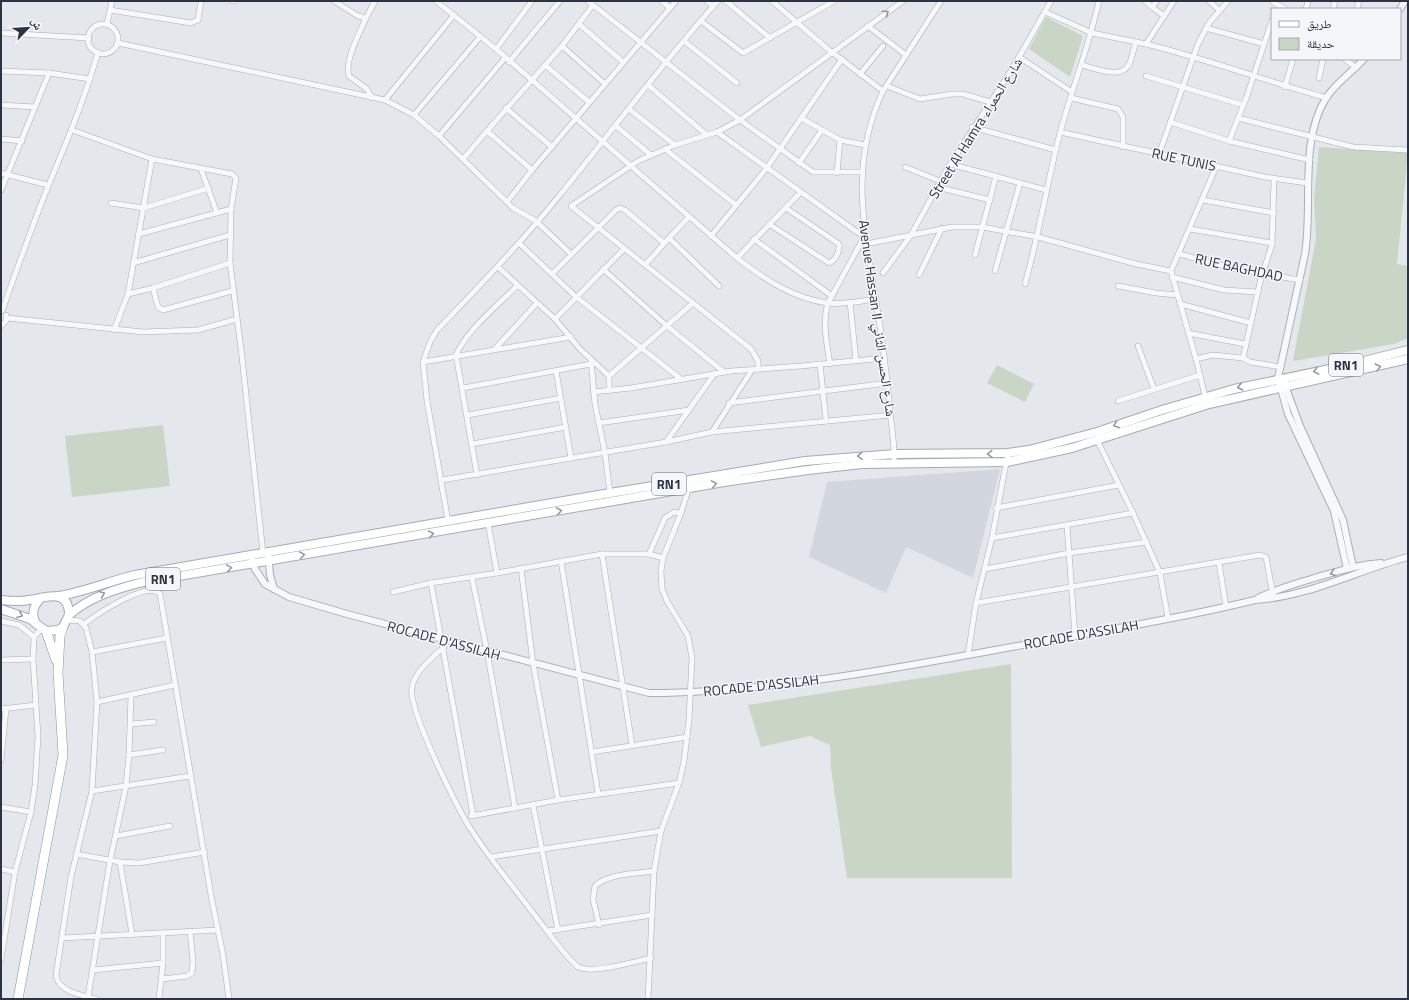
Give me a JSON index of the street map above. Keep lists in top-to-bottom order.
{
  "streets": {
    "main road": ["RN1"],
    "street": [
      "Street Al Hamra شارع الحمراء",
      "RUE TUNIS",
      "RUE BAGHDAD",
      "Avenue Hassan II شارع الحسن الثاني",
      "ROCADE D'ASSILAH"
    ]
  },
  "crossings": [
    ["Avenue Hassan II شارع الحسن الثاني", "RN1"],
    ["RN1", "ROCADE D'ASSILAH"]
  ],
  "legend": ["طريق", "حديقة"],
  "north": "top right"
}
